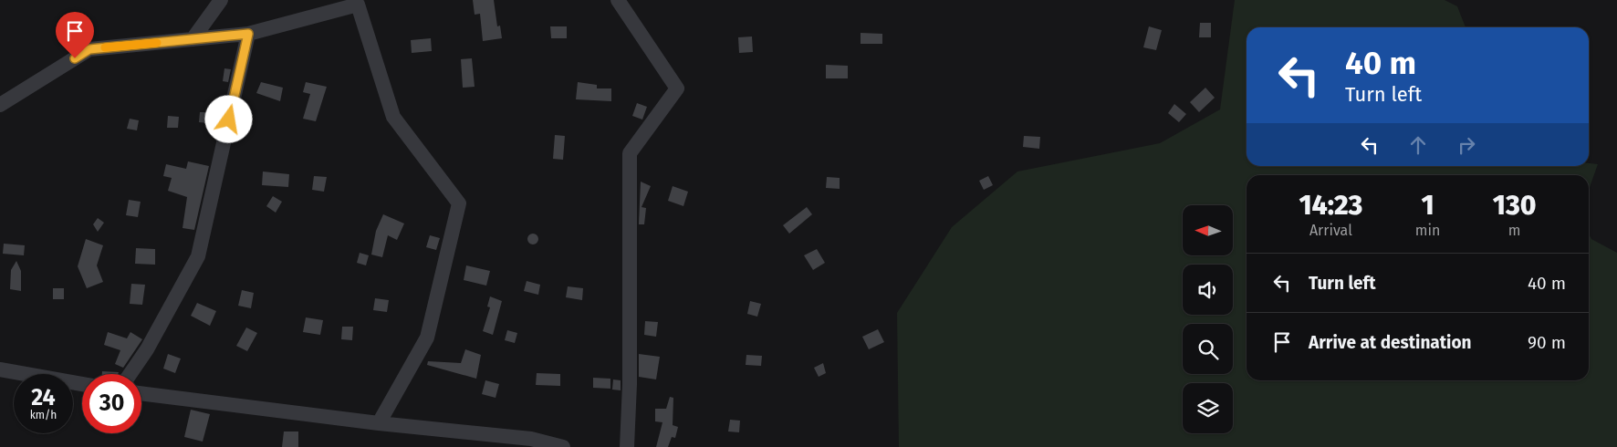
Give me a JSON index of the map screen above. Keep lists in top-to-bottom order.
{
  "north": "left",
  "page": {
    "turn": ["40 m", "Turn left"],
    "eta": [
      "14:23",
      "Arrival",
      "1",
      "min",
      "130",
      "m"
    ],
    "list": [
      {
        "name": "Turn left",
        "value": "40 m"
      },
      {
        "name": "Arrive at destination",
        "value": "90 m"
      }
    ],
    "speed": "24 km/h",
    "limit": "30"
  }
}
